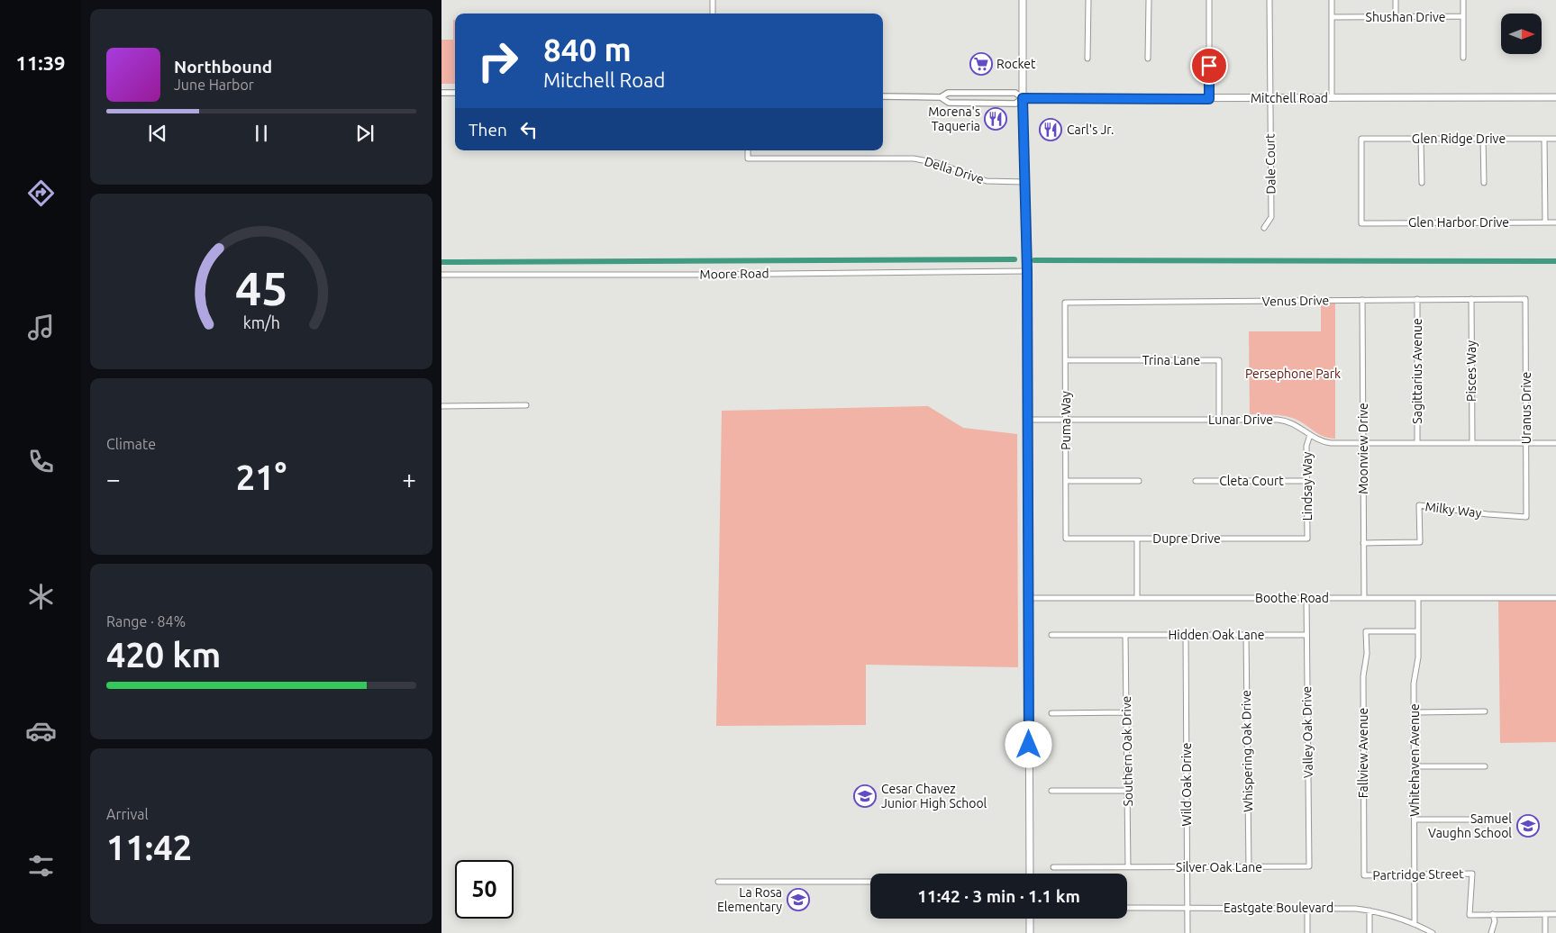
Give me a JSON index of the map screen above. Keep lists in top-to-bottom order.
{
  "streets": {
    "main road": ["Mitchell Road"],
    "street": [
      "Shushan Drive",
      "Glen Ridge Drive",
      "Dale Court",
      "Della Drive",
      "Glen Harbor Drive",
      "Moore Road",
      "Venus Drive",
      "Trina Lane",
      "Sagittarius Avenue",
      "Pisces Way",
      "Uranus Drive",
      "Lunar Drive",
      "Puma Way",
      "Moonview Drive",
      "Cleta Court",
      "Lindsay Way",
      "Milky Way",
      "Dupre Drive",
      "Boothe Road",
      "Hidden Oak Lane",
      "Valley Oak Drive",
      "Southern Oak Drive",
      "Whispering Oak Drive",
      "Fallview Avenue",
      "Whitehaven Avenue",
      "Wild Oak Drive",
      "Silver Oak Lane",
      "Partridge Street",
      "Eastgate Boulevard"
    ]
  },
  "crossings": [
    ["Mitchell Road", "Dale Court"],
    ["Glen Ridge Drive", "Glen Harbor Drive"],
    ["Venus Drive", "Sagittarius Avenue"],
    ["Venus Drive", "Pisces Way"],
    ["Venus Drive", "Uranus Drive"],
    ["Venus Drive", "Puma Way"],
    ["Venus Drive", "Moonview Drive"],
    ["Trina Lane", "Lunar Drive"],
    ["Trina Lane", "Puma Way"],
    ["Sagittarius Avenue", "Lunar Drive"],
    ["Pisces Way", "Lunar Drive"],
    ["Uranus Drive", "Lunar Drive"],
    ["Uranus Drive", "Milky Way"],
    ["Lunar Drive", "Puma Way"],
    ["Lunar Drive", "Moonview Drive"],
    ["Lunar Drive", "Lindsay Way"],
    ["Puma Way", "Dupre Drive"],
    ["Moonview Drive", "Milky Way"],
    ["Moonview Drive", "Boothe Road"],
    ["Cleta Court", "Lindsay Way"],
    ["Lindsay Way", "Dupre Drive"],
    ["Boothe Road", "Valley Oak Drive"],
    ["Boothe Road", "Whitehaven Avenue"],
    ["Hidden Oak Lane", "Valley Oak Drive"],
    ["Hidden Oak Lane", "Southern Oak Drive"],
    ["Hidden Oak Lane", "Whispering Oak Drive"],
    ["Hidden Oak Lane", "Wild Oak Drive"],
    ["Valley Oak Drive", "Silver Oak Lane"],
    ["Southern Oak Drive", "Silver Oak Lane"],
    ["Whispering Oak Drive", "Silver Oak Lane"],
    ["Fallview Avenue", "Whitehaven Avenue"],
    ["Fallview Avenue", "Partridge Street"],
    ["Whitehaven Avenue", "Partridge Street"],
    ["Whitehaven Avenue", "Eastgate Boulevard"],
    ["Wild Oak Drive", "Silver Oak Lane"],
    ["Wild Oak Drive", "Eastgate Boulevard"]
  ],
  "parks": ["Persephone Park"],
  "places": {
    "supermarket": ["Rocket"],
    "restaurant": ["Morena's Taqueria", "Carl's Jr."],
    "school or university": ["Cesar Chavez Junior High School", "Samuel Vaughn School", "La Rosa Elementary"]
  },
  "north": "right",
  "page": {
    "tabs": "11:39",
    "turn": ["840 m", "Mitchell Road"],
    "song": ["Northbound", "June Harbor"],
    "then": "Then",
    "tile": [
      "Climate",
      ["Range · 84%", "420 km"],
      ["Arrival", "11:42"]
    ],
    "heat": ["−", "21°", "+"],
    "limit": "50",
    "trip": "11:42 · 3 min · 1.1 km",
    "gauge": ["45", "km/h"]
  }
}
